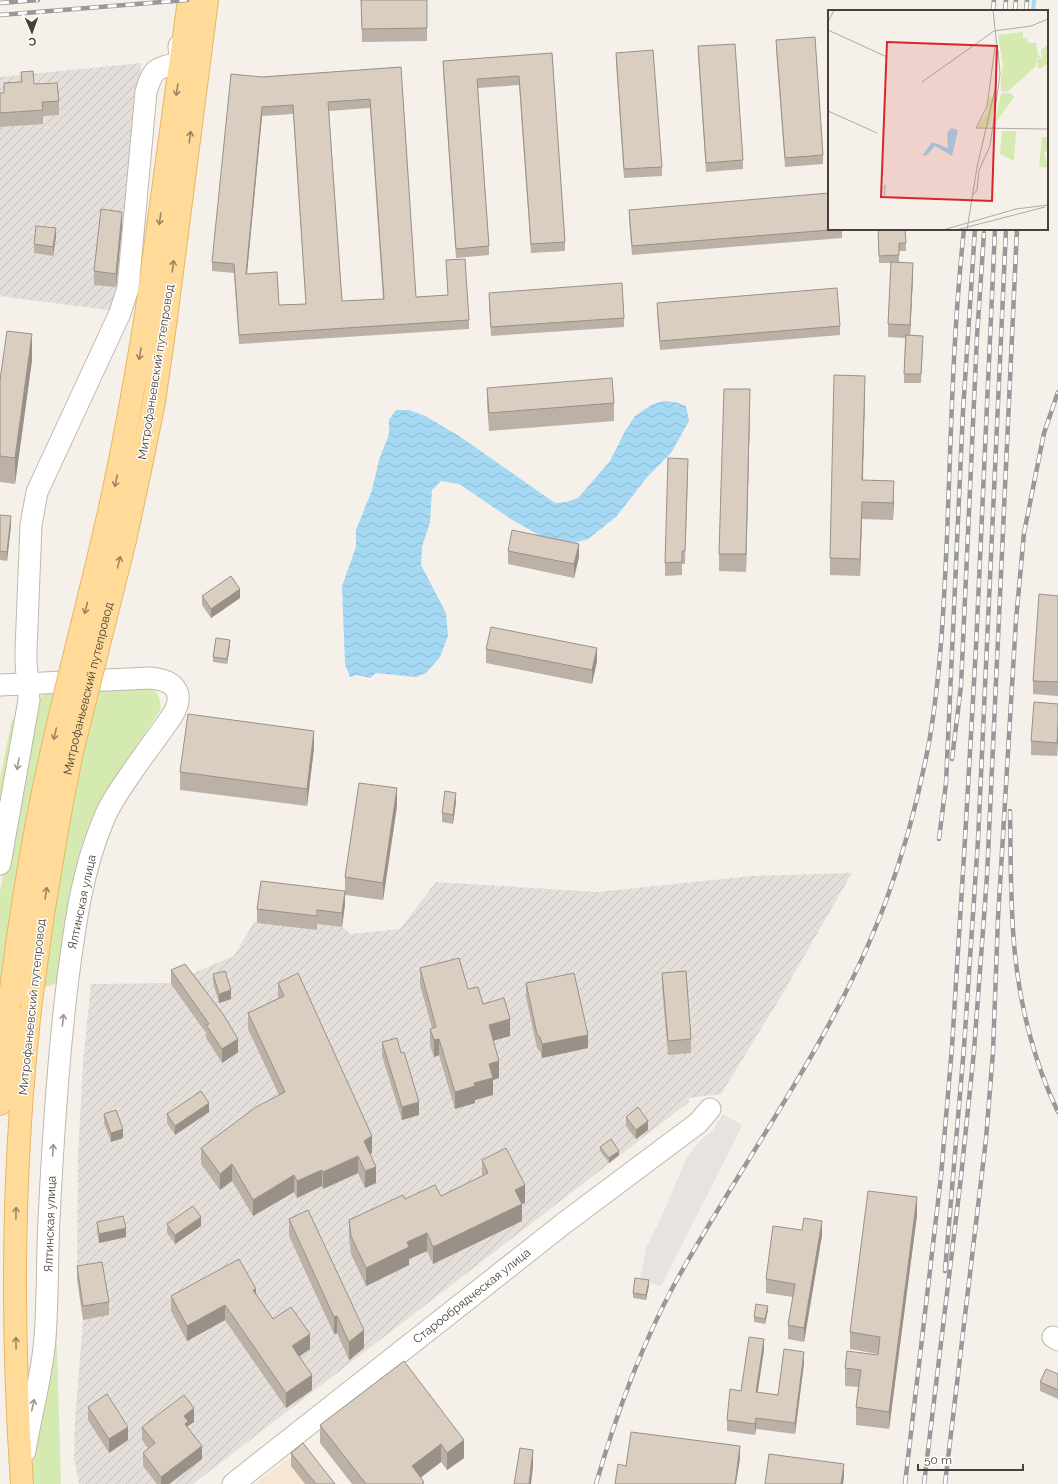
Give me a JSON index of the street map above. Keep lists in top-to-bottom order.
{
  "streets": {
    "main road": ["Митрофаньевский путепровод"],
    "street": ["Ялтинская улица", "Старообрядческая улица"]
  },
  "crossings": [
    ["Митрофаньевский путепровод", "Ялтинская улица"]
  ],
  "one_way": ["Ялтинская улица"],
  "scale_bar": "50 m",
  "north": "bottom"
}
